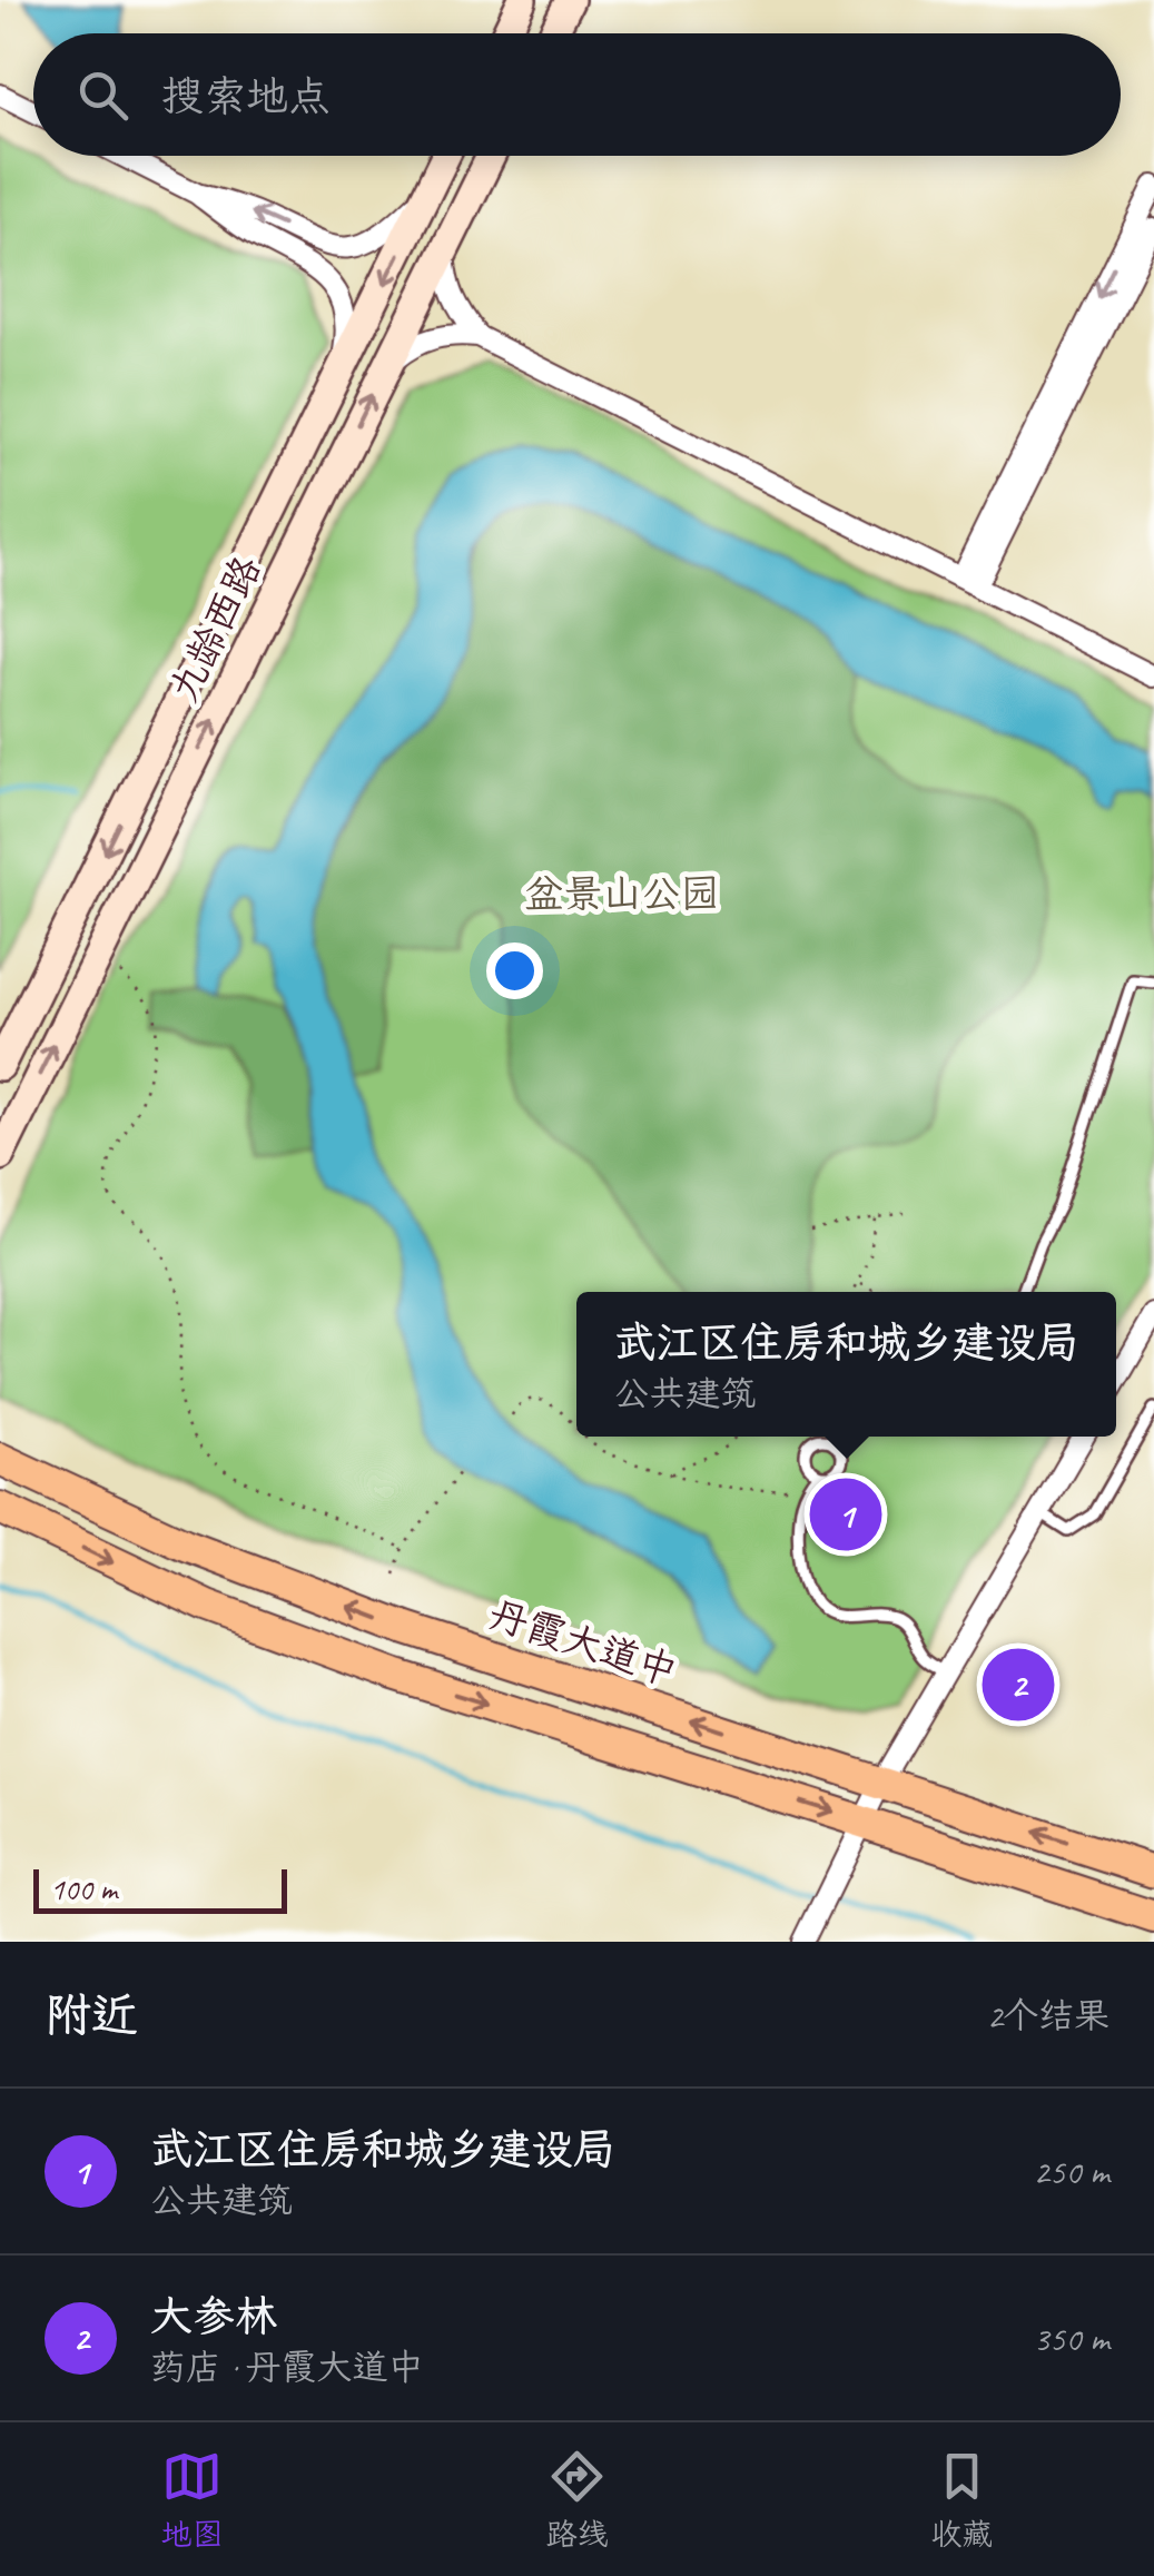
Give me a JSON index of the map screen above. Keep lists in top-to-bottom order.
{
  "streets": {
    "main road": ["九龄西路", "丹霞大道中"]
  },
  "parks": ["盆景山公园"],
  "scale_bar": "100 m",
  "page": {
    "search": "搜索地点",
    "popup": ["武江区住房和城乡建设局", "公共建筑"],
    "pins": ["1", "2"],
    "scale": "100 m",
    "heading": ["附近", "2个结果"],
    "list": [
      {
        "mark": "1",
        "name": "武江区住房和城乡建设局",
        "note": "公共建筑",
        "value": "250 m"
      },
      {
        "mark": "2",
        "name": "大参林",
        "note": "药店 · 丹霞大道中",
        "value": "350 m"
      }
    ],
    "nav": ["地图", "路线", "收藏"]
  }
}
